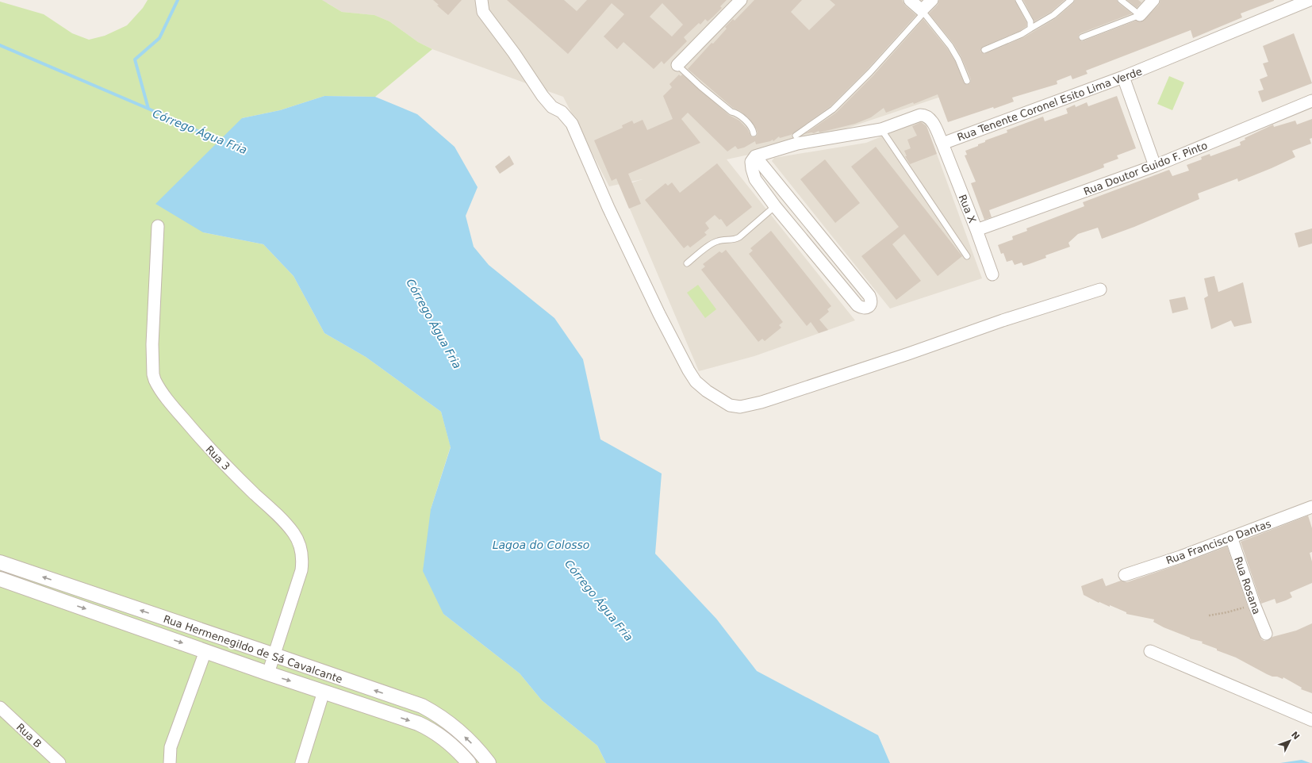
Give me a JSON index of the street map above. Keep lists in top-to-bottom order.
{
  "streets": {
    "street": [
      "Rua Tenente Coronel Esito Lima Verde",
      "Rua Doutor Guido F. Pinto",
      "Rua X",
      "Rua 3",
      "Rua Francisco Dantas",
      "Rua Rosana",
      "Rua Hermenegildo de Sá Cavalcante",
      "Rua B"
    ]
  },
  "crossings": [
    ["Rua Tenente Coronel Esito Lima Verde", "Rua X"],
    ["Rua Doutor Guido F. Pinto", "Rua X"],
    ["Rua 3", "Rua Hermenegildo de Sá Cavalcante"],
    ["Rua Francisco Dantas", "Rua Rosana"]
  ],
  "water": ["Córrego Água Fria", "Lagoa do Colosso"],
  "north": "top right"
}
